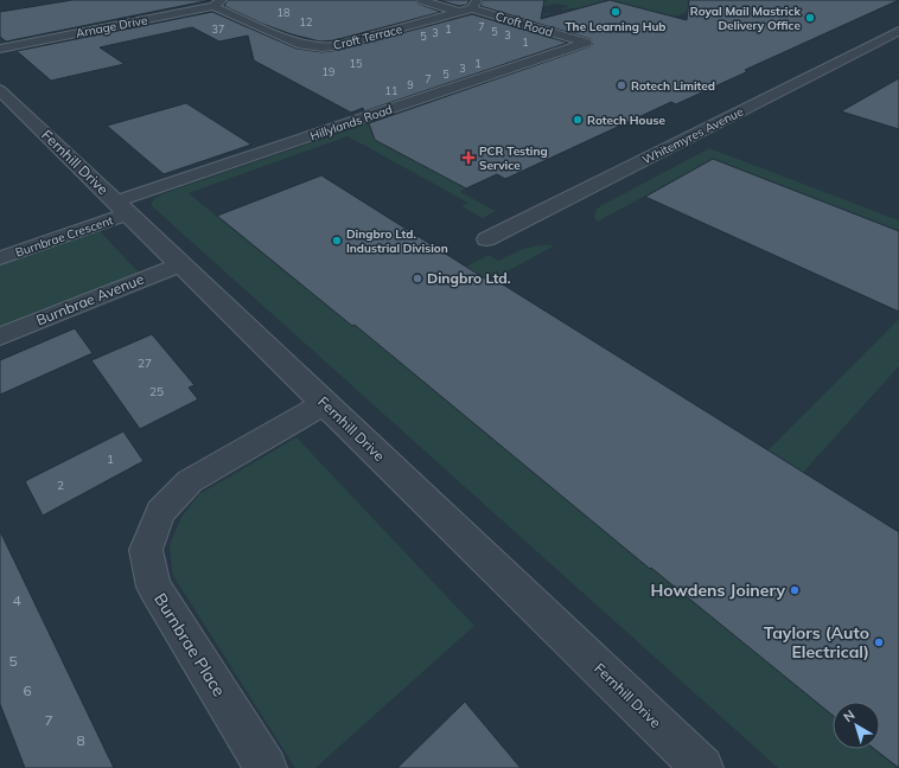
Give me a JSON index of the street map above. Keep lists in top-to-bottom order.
{
  "streets": {
    "street": [
      "Croft Road",
      "Arnage Drive",
      "Croft Terrace",
      "Hillylands Road",
      "Whitemyres Avenue",
      "Fernhill Drive",
      "Burnbrae Crescent",
      "Burnbrae Avenue",
      "Burnbrae Place"
    ]
  },
  "crossings": [
    ["Croft Road", "Croft Terrace"],
    ["Croft Road", "Hillylands Road"],
    ["Arnage Drive", "Croft Terrace"],
    ["Hillylands Road", "Fernhill Drive"],
    ["Hillylands Road", "Burnbrae Crescent"],
    ["Fernhill Drive", "Burnbrae Crescent"],
    ["Fernhill Drive", "Burnbrae Avenue"],
    ["Fernhill Drive", "Burnbrae Place"]
  ],
  "places": {
    "other": [
      "The Learning Hub",
      "Royal Mail Mastrick Delivery Office",
      "Rotech Limited",
      "Rotech House",
      "Dingbro Ltd. Industrial Division",
      "Dingbro Ltd.",
      "Howdens Joinery",
      "Taylors (Auto Electrical)"
    ],
    "health": ["PCR Testing Service"]
  },
  "house_numbers": [
    "18",
    "12",
    "7",
    "37",
    "1",
    "5",
    "3",
    "3",
    "5",
    "1",
    "15",
    "1",
    "3",
    "19",
    "5",
    "7",
    "9",
    "11",
    "27",
    "25",
    "1",
    "2",
    "4",
    "5",
    "6",
    "7",
    "8"
  ],
  "north": "top left"
}
